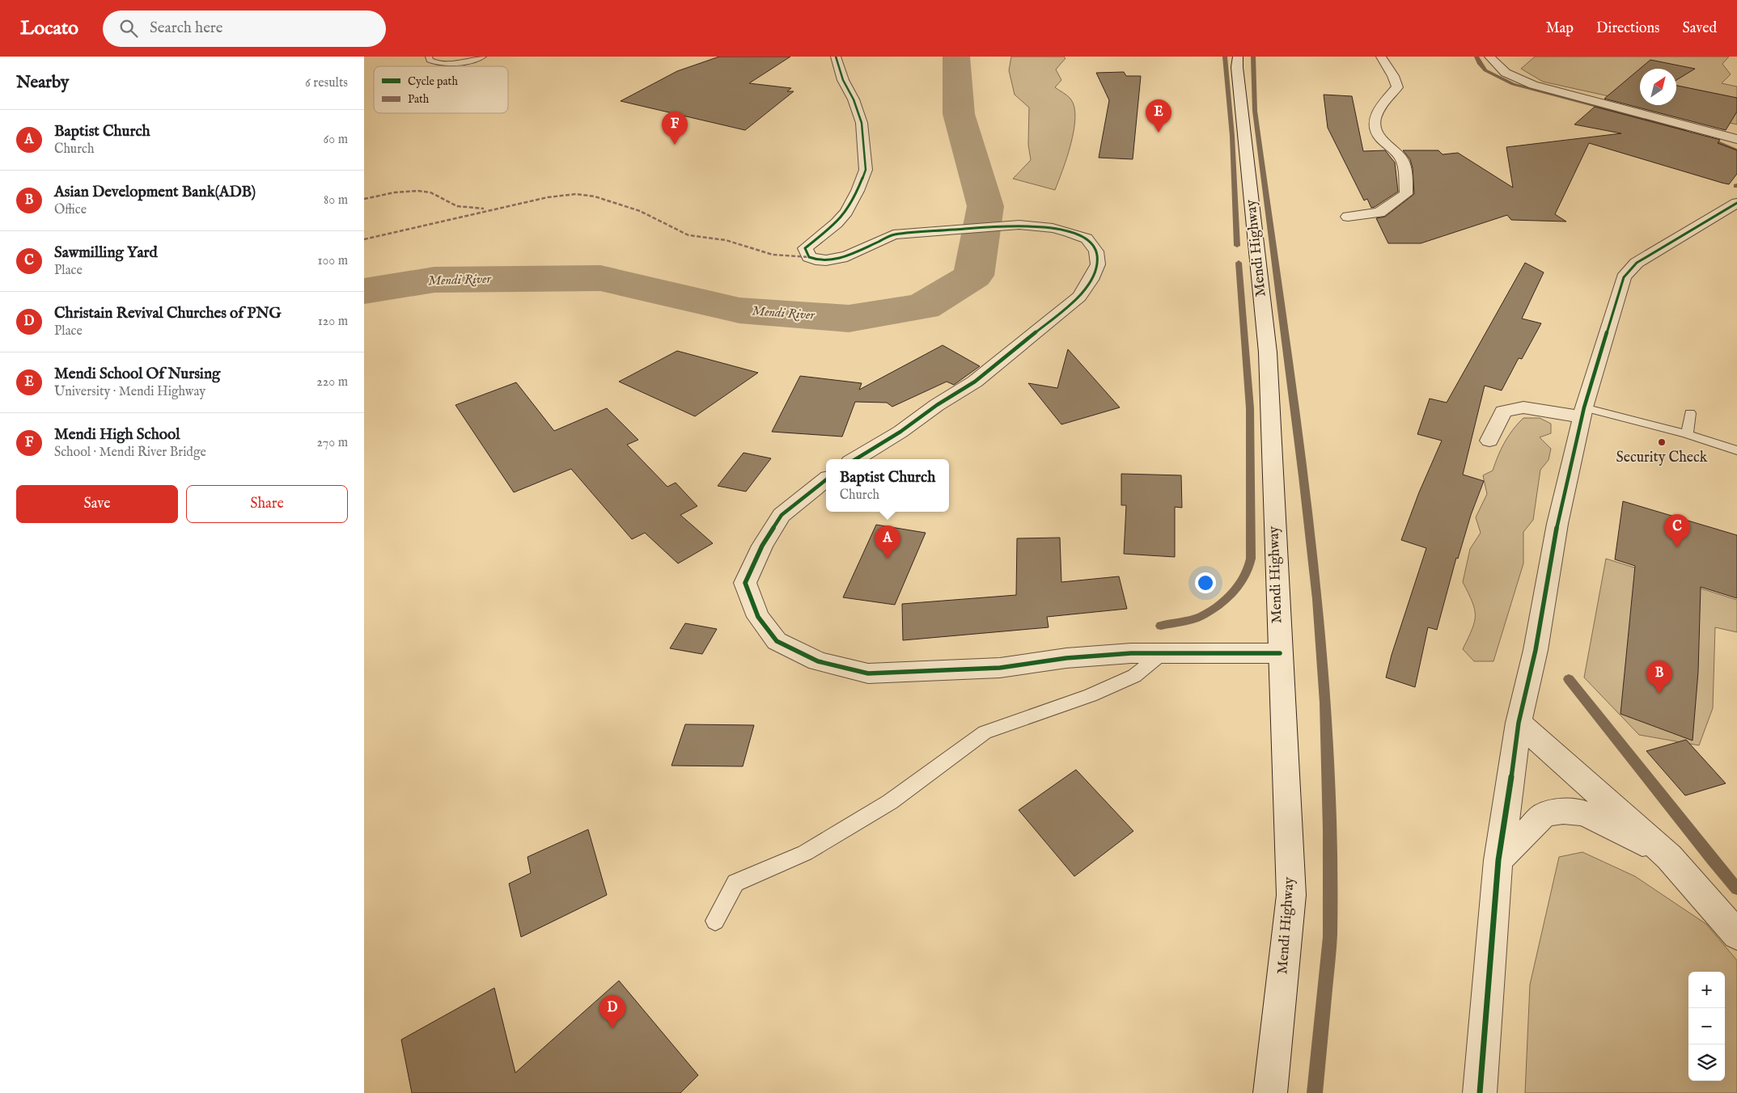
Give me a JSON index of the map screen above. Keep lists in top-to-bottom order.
{
  "streets": {
    "street": ["Mendi Highway"]
  },
  "water": ["Mendi River"],
  "places": ["Security Check"],
  "legend": ["Cycle path", "Path"],
  "north": "top right",
  "page": {
    "header": "Locato",
    "search": "Search here",
    "nav": ["Map", "Directions", "Saved"],
    "heading": ["Nearby", "6 results"],
    "pins": [
      "E",
      "F",
      "C",
      "A",
      "B",
      "D"
    ],
    "list": [
      {
        "mark": "A",
        "name": "Baptist Church",
        "note": "Church",
        "value": "60 m"
      },
      {
        "mark": "B",
        "name": "Asian Development Bank(ADB)",
        "note": "Office",
        "value": "80 m"
      },
      {
        "mark": "C",
        "name": "Sawmilling Yard",
        "note": "Place",
        "value": "100 m"
      },
      {
        "mark": "D",
        "name": "Christain Revival Churches of PNG",
        "note": "Place",
        "value": "120 m"
      },
      {
        "mark": "E",
        "name": "Mendi School Of Nursing",
        "note": "University · Mendi Highway",
        "value": "220 m"
      },
      {
        "mark": "F",
        "name": "Mendi High School",
        "note": "School · Mendi River Bridge",
        "value": "270 m"
      }
    ],
    "popup": ["Baptist Church", "Church"],
    "buttons": ["Save", "Share"],
    "map_buttons": ["+", "−"]
  }
}
